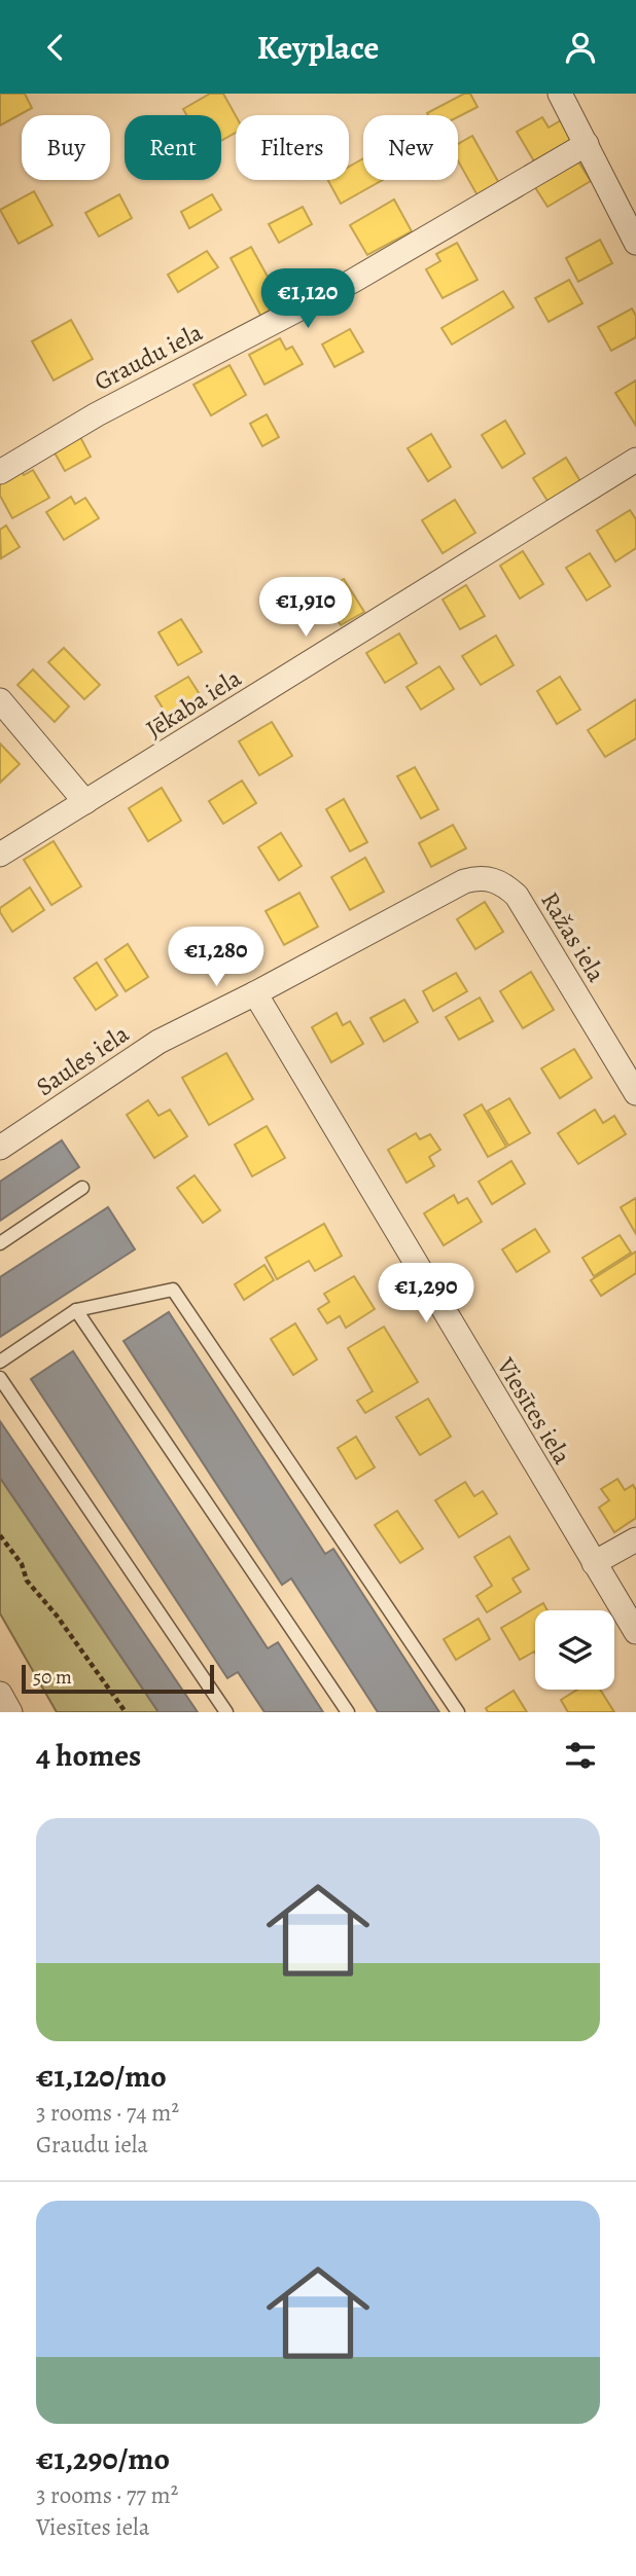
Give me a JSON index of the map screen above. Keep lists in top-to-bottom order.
{
  "streets": {
    "street": [
      "Graudu iela",
      "Jēkaba iela",
      "Ražas iela",
      "Saules iela",
      "Viesītes iela"
    ]
  },
  "crossings": [
    ["Ražas iela", "Saules iela"],
    ["Saules iela", "Viesītes iela"]
  ],
  "scale_bar": "50 m",
  "page": {
    "header": "Keyplace",
    "chip": [
      "Buy",
      "Rent",
      "Filters",
      "New"
    ],
    "price": [
      "€1,120",
      "€1,910",
      "€1,280",
      "€1,290"
    ],
    "scale": "50 m",
    "heading": "4 homes",
    "list": [
      {
        "name": "€1,120/mo",
        "note": "3 rooms · 74 m² · Graudu iela"
      },
      {
        "name": "€1,290/mo",
        "note": "3 rooms · 77 m² · Viesītes iela"
      }
    ]
  }
}
